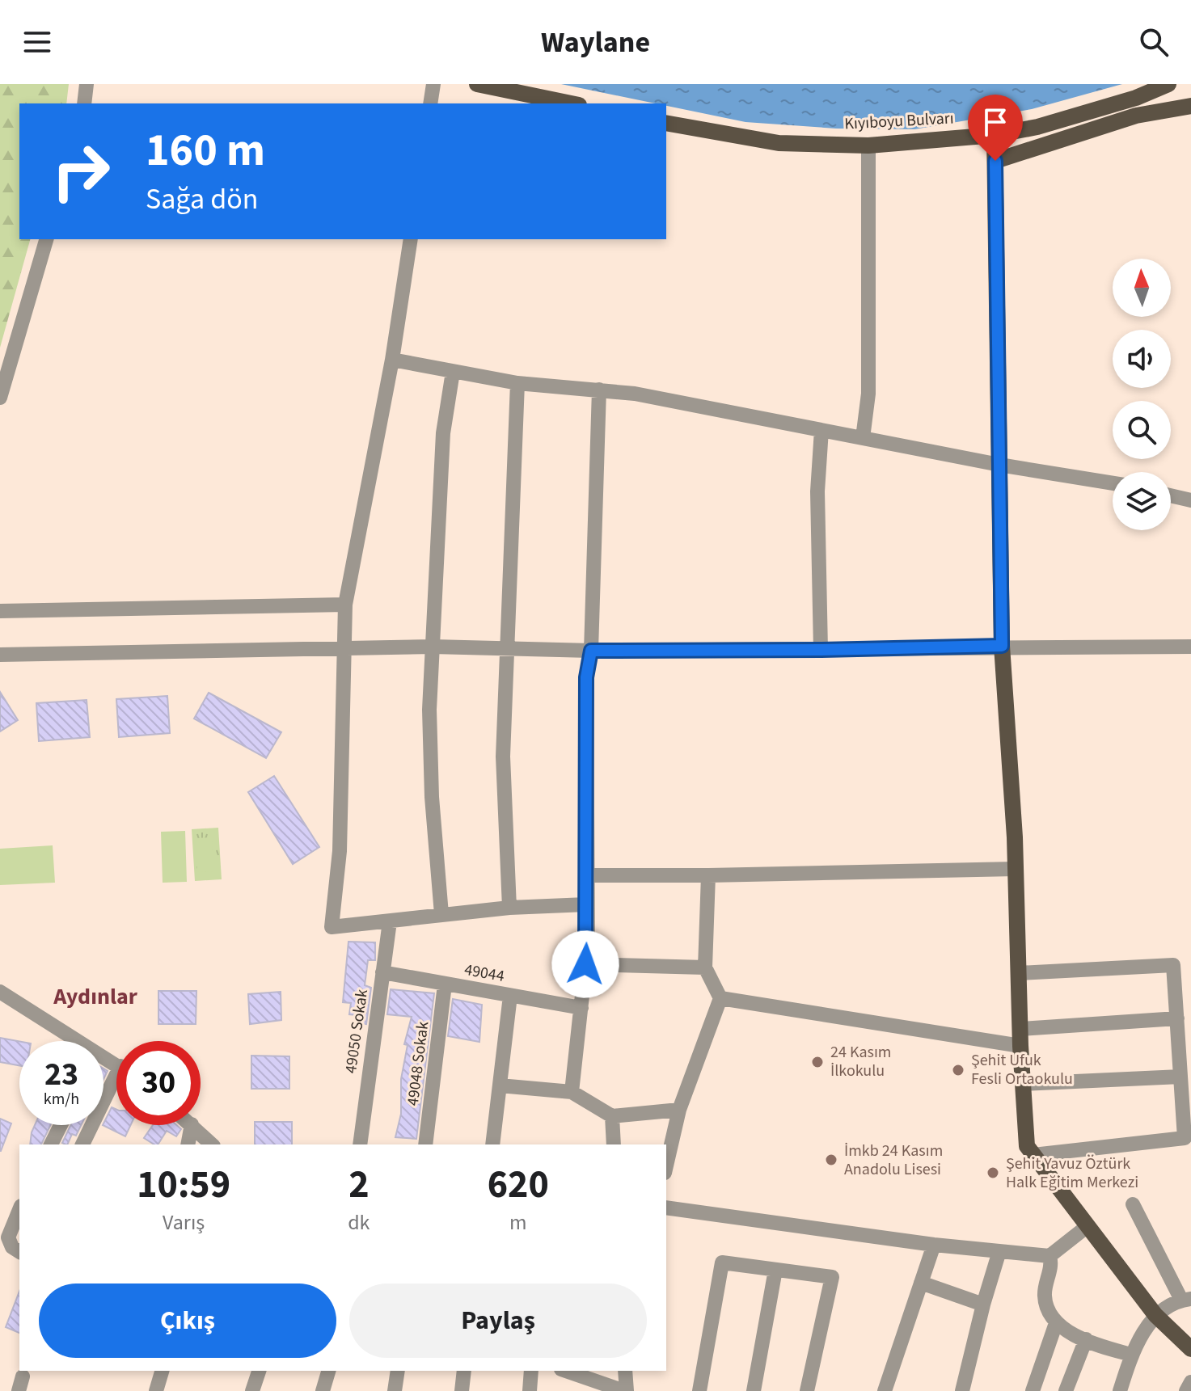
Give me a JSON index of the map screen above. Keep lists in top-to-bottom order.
{
  "streets": {
    "main road": ["Kıyıboyu Bulvarı"],
    "street": ["49044", "49050 Sokak", "49048 Sokak"]
  },
  "crossings": [
    ["49044", "49050 Sokak"],
    ["49044", "49048 Sokak"]
  ],
  "districts": ["Aydınlar"],
  "places": [
    "24 Kasım İlkokulu",
    "Şehit Ufuk Fesli Ortaokulu",
    "İmkb 24 Kasım Anadolu Lisesi",
    "Şehit Yavuz Öztürk Halk Eğitim Merkezi"
  ],
  "north": "top",
  "page": {
    "header": "Waylane",
    "turn": ["160 m", "Sağa dön"],
    "speed": "23 km/h",
    "limit": "30",
    "eta": [
      "10:59",
      "Varış",
      "2",
      "dk",
      "620",
      "m"
    ],
    "buttons": ["Çıkış", "Paylaş"]
  }
}
